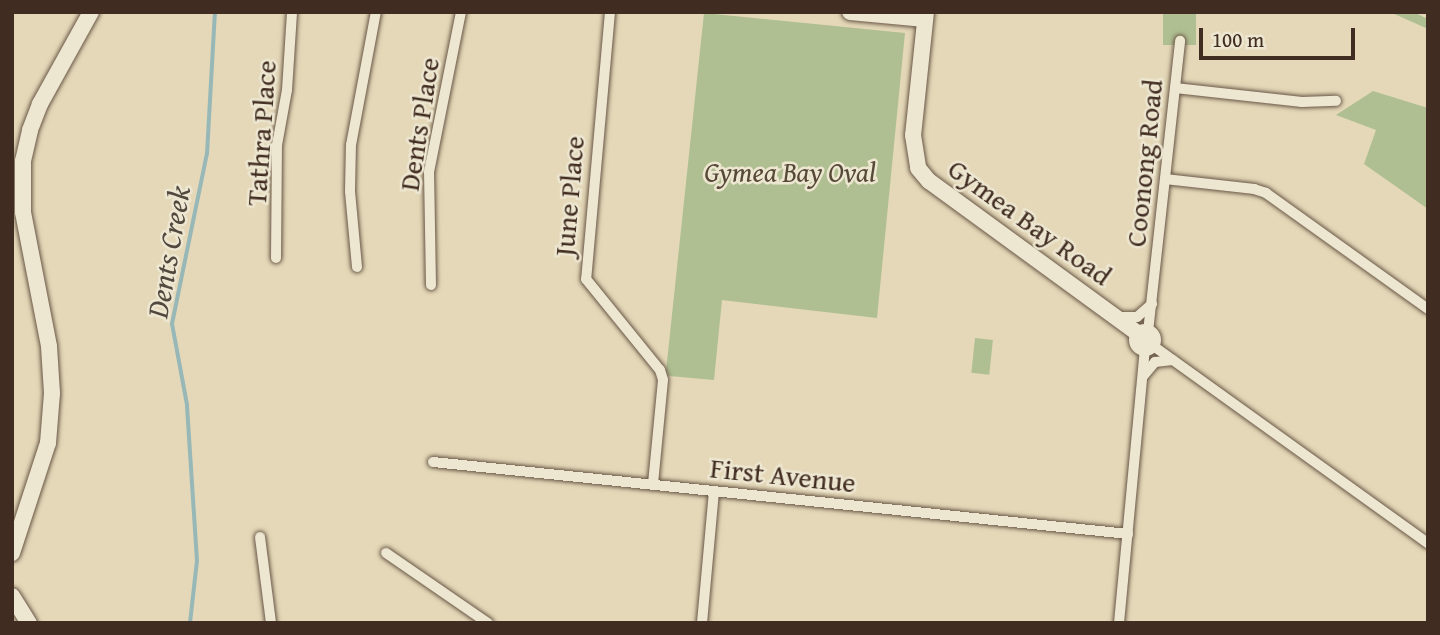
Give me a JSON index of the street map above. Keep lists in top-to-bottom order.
{
  "streets": {
    "street": [
      "Dents Place",
      "Tathra Place",
      "Coonong Road",
      "June Place",
      "Gymea Bay Road",
      "First Avenue"
    ]
  },
  "crossings": [
    ["Coonong Road", "Gymea Bay Road"],
    ["Coonong Road", "First Avenue"],
    ["June Place", "First Avenue"]
  ],
  "water": ["Dents Creek"],
  "parks": ["Gymea Bay Oval"],
  "scale_bar": "100 m"
}
